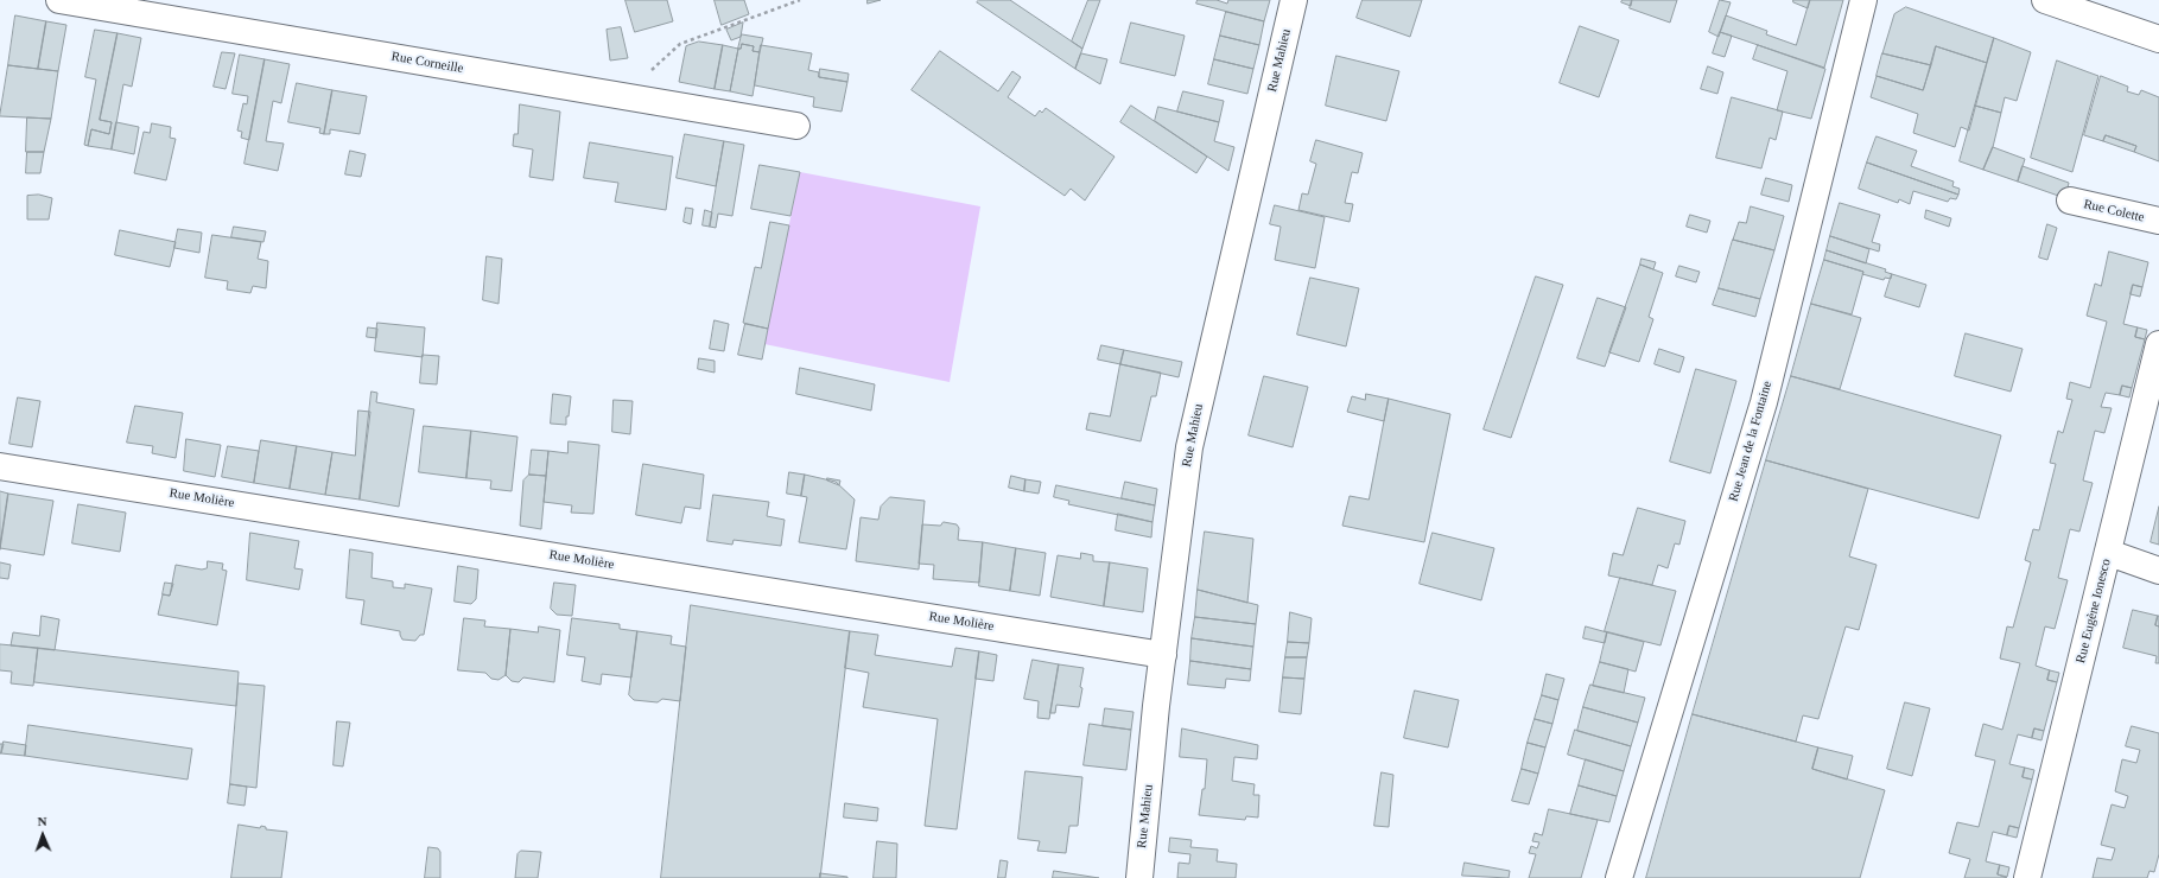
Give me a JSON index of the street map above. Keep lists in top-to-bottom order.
{
  "streets": {
    "street": [
      "Rue Mahieu",
      "Rue Corneille",
      "Rue Colette",
      "Rue Jean de la Fontaine",
      "Rue Molière",
      "Rue Eugène Ionesco"
    ]
  },
  "crossings": [
    ["Rue Mahieu", "Rue Molière"]
  ],
  "north": "top"
}
